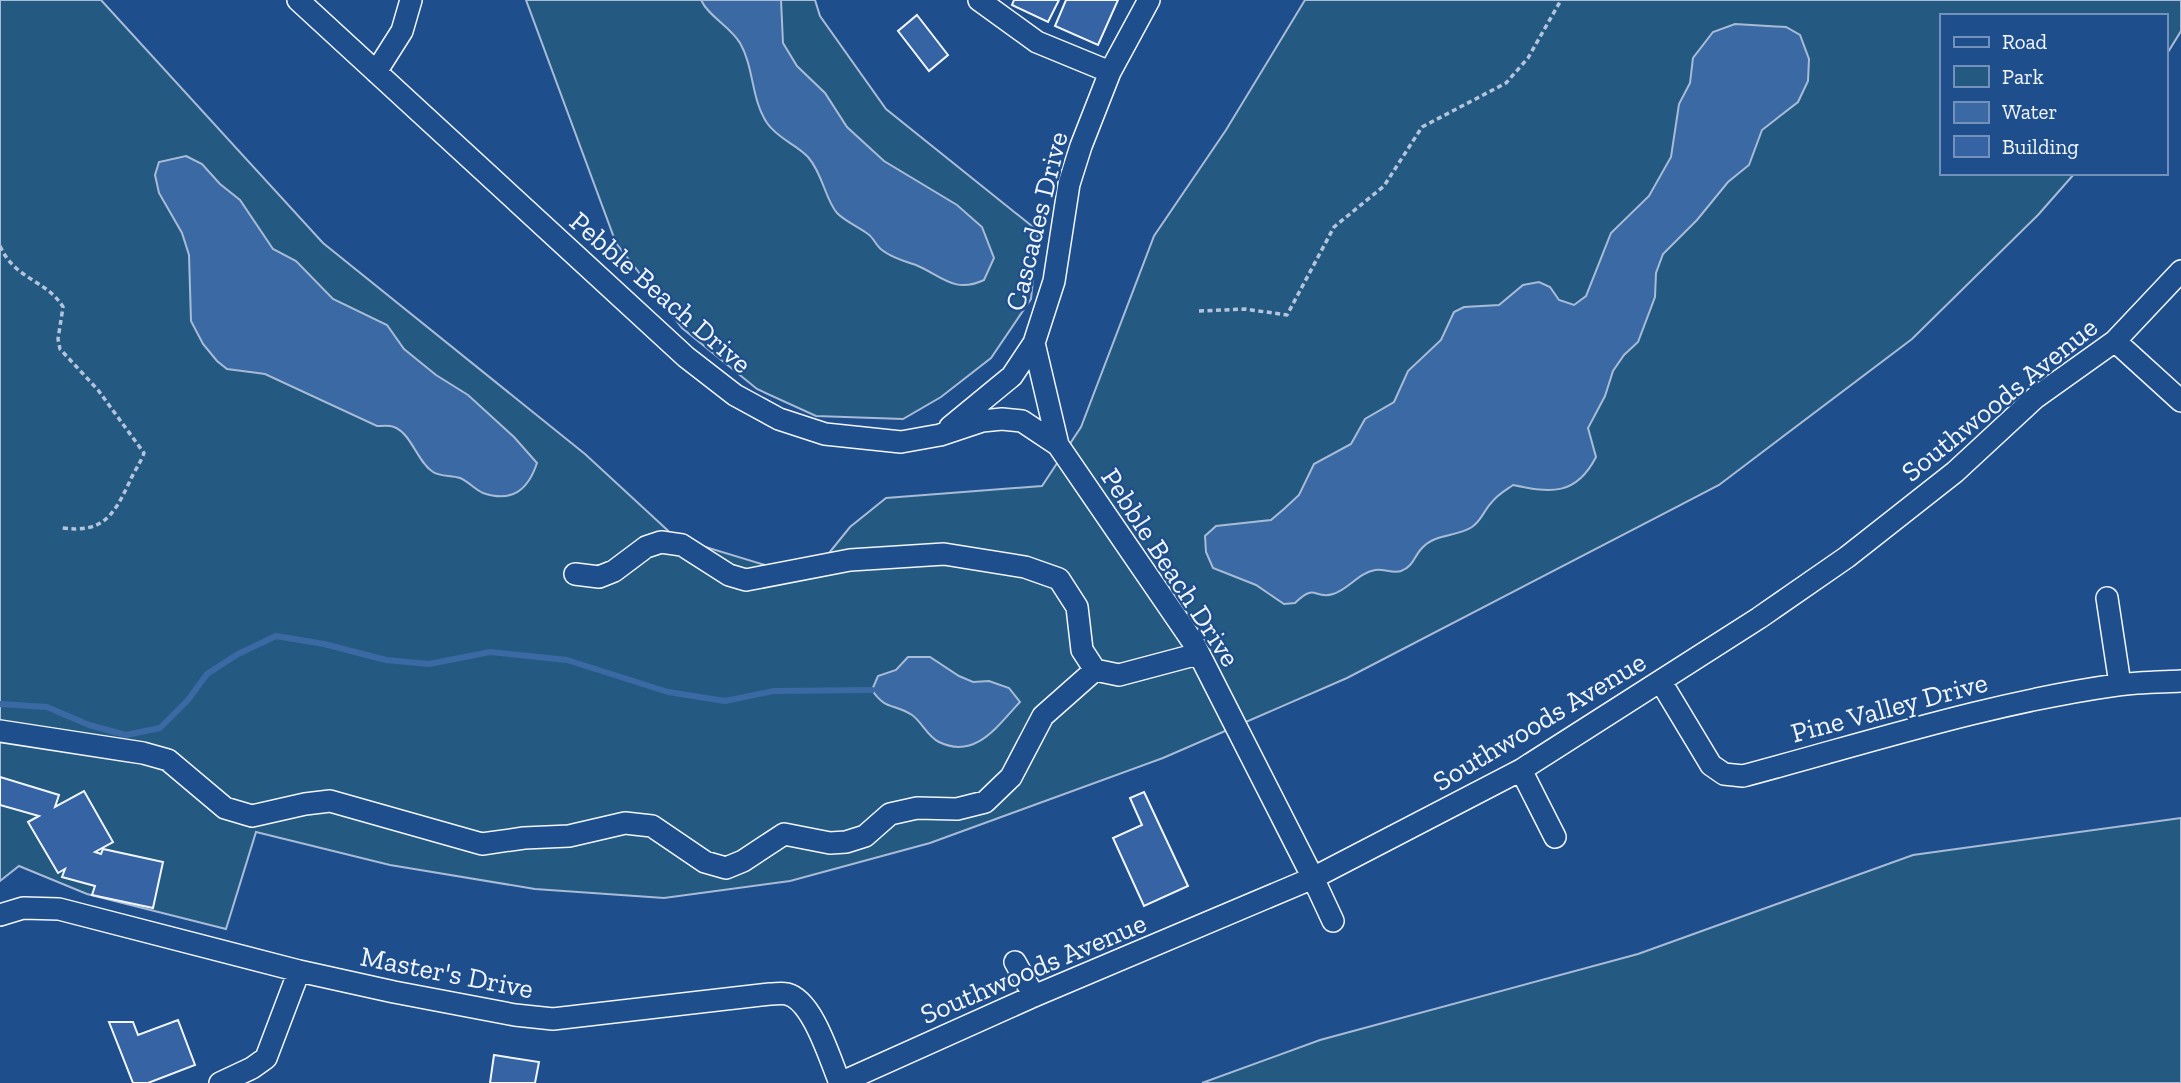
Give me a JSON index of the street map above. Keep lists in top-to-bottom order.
{
  "streets": {
    "street": [
      "Cascades Drive",
      "Pebble Beach Drive",
      "Southwoods Avenue",
      "Pine Valley Drive",
      "Master's Drive"
    ]
  },
  "crossings": [
    ["Cascades Drive", "Pebble Beach Drive"],
    ["Pebble Beach Drive", "Southwoods Avenue"],
    ["Southwoods Avenue", "Pine Valley Drive"],
    ["Southwoods Avenue", "Master's Drive"]
  ],
  "legend": [
    "Road",
    "Park",
    "Water",
    "Building"
  ]
}
